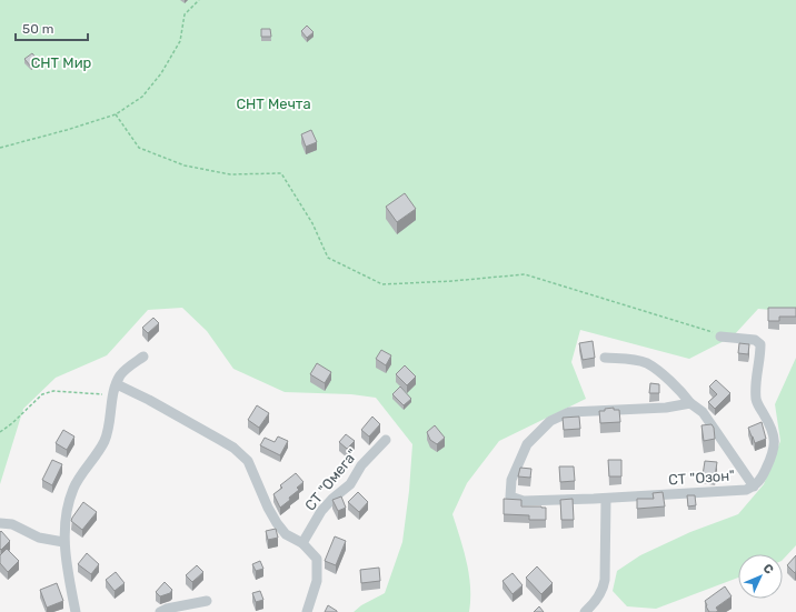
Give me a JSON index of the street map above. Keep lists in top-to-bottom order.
{
  "streets": {
    "street": ["СТ \"Озон\"", "СТ \"Омега\""]
  },
  "parks": ["СНТ Мир", "СНТ Мечта"],
  "scale_bar": "50 m",
  "north": "top right"
}
